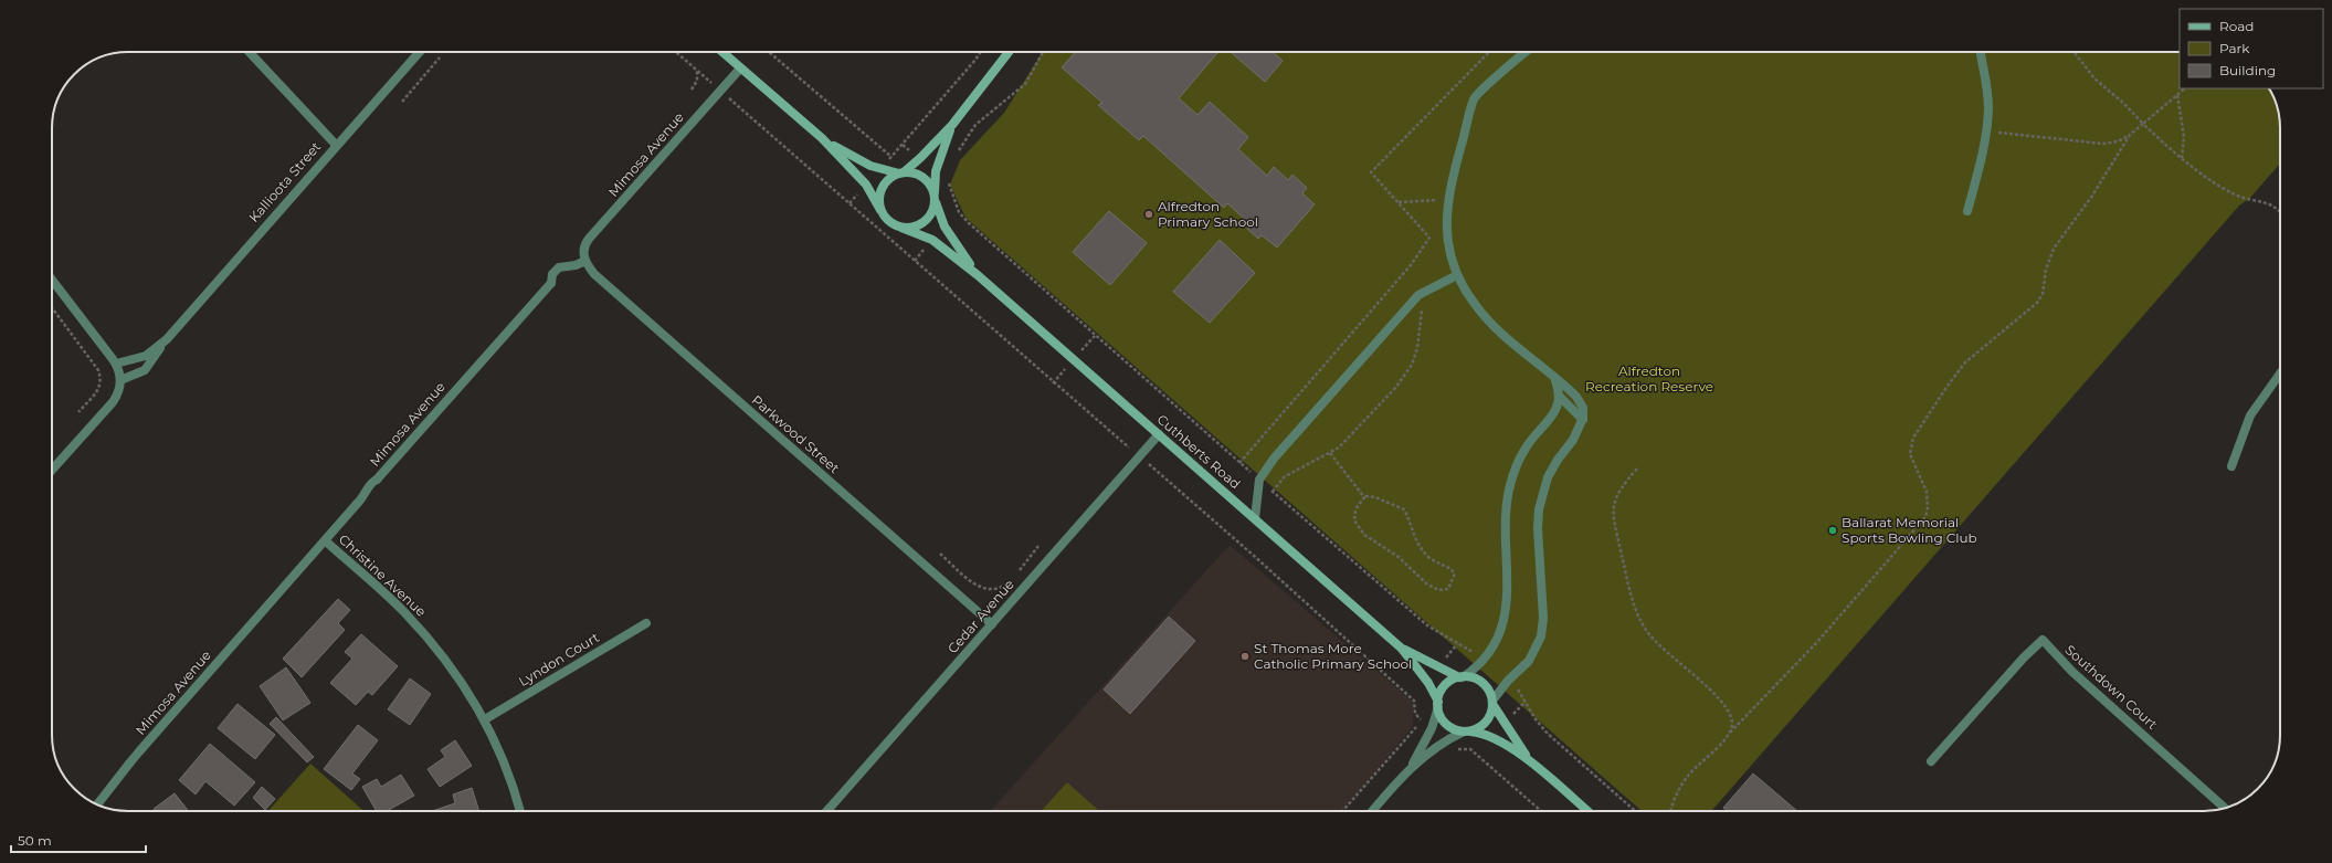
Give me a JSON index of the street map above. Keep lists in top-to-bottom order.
{
  "streets": {
    "street": [
      "Mimosa Avenue",
      "Kallioota Street",
      "Parkwood Street",
      "Cuthberts Road",
      "Christine Avenue",
      "Cedar Avenue",
      "Lyndon Court",
      "Southdown Court"
    ]
  },
  "crossings": [
    ["Mimosa Avenue", "Parkwood Street"],
    ["Mimosa Avenue", "Christine Avenue"],
    ["Parkwood Street", "Cedar Avenue"],
    ["Cuthberts Road", "Cedar Avenue"],
    ["Christine Avenue", "Lyndon Court"]
  ],
  "parks": ["Alfredton Recreation Reserve"],
  "places": ["Alfredton Primary School", "Ballarat Memorial Sports Bowling Club", "St Thomas More Catholic Primary School"],
  "legend": ["Road", "Park", "Building"],
  "scale_bar": "50 m"
}
